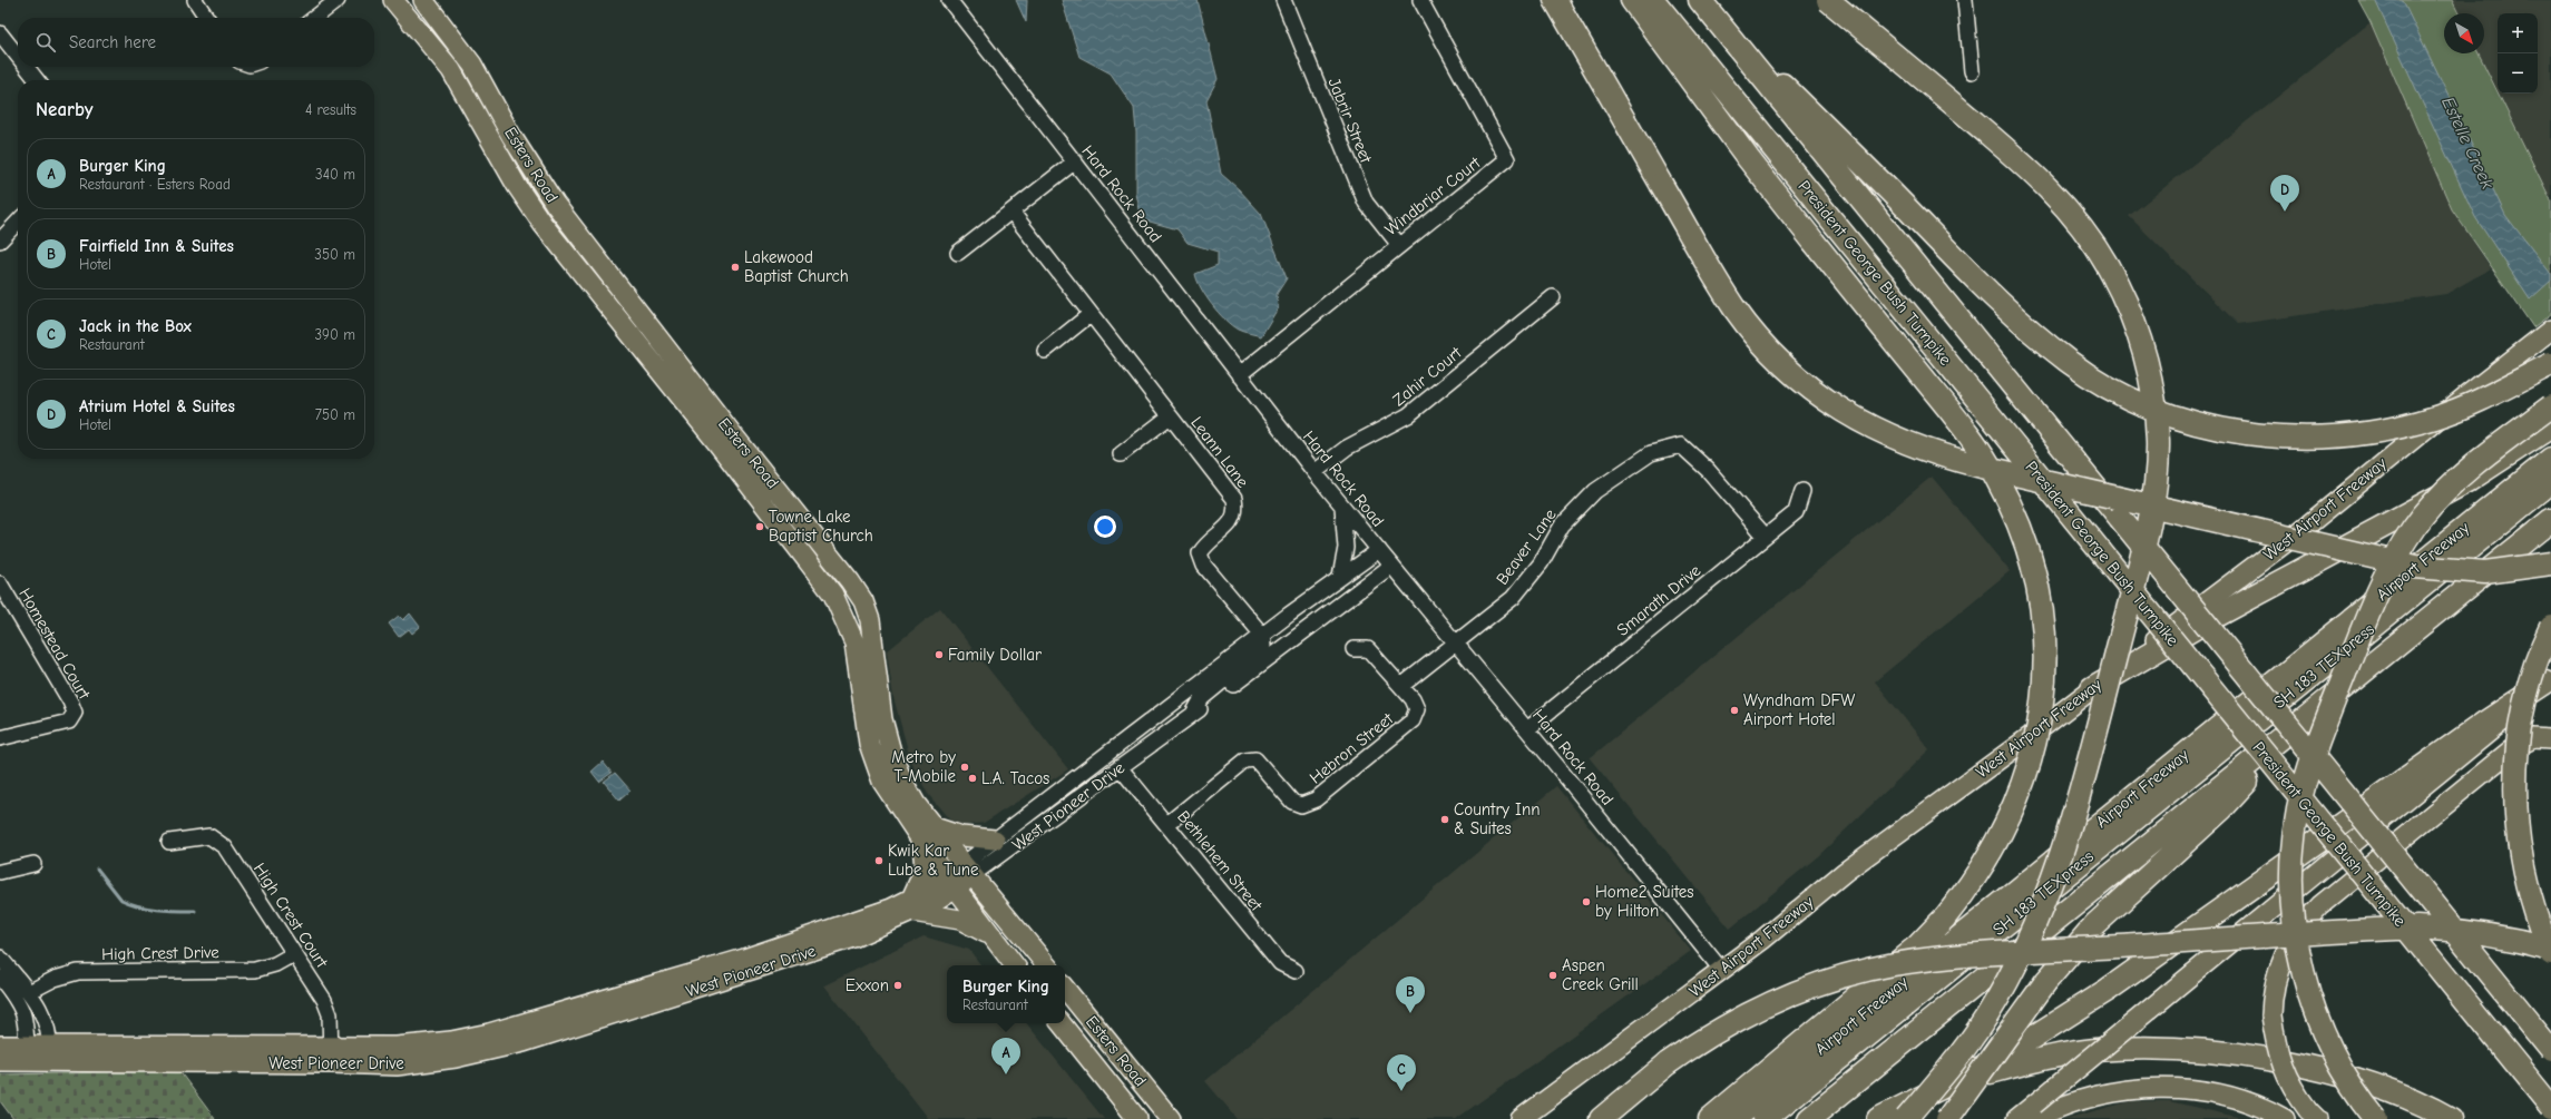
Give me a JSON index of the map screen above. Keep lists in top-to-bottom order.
{
  "streets": {
    "highway": ["President George Bush Turnpike", "Airport Freeway", "SH 183 TEXpress"],
    "main road": ["Esters Road", "West Airport Freeway", "West Pioneer Drive"],
    "street": [
      "Jabrir Street",
      "Hard Rock Road",
      "Windbriar Court",
      "Zahir Court",
      "Leann Lane",
      "Beaver Lane",
      "Smarath Drive",
      "Homestead Court",
      "Hebron Street",
      "Bethlehem Street",
      "High Crest Court",
      "High Crest Drive"
    ]
  },
  "crossings": [
    ["Jabrir Street", "Windbriar Court"],
    ["Esters Road", "West Pioneer Drive"],
    ["Hard Rock Road", "Windbriar Court"],
    ["Hard Rock Road", "Zahir Court"],
    ["Hard Rock Road", "West Airport Freeway"],
    ["Hard Rock Road", "Beaver Lane"],
    ["Hard Rock Road", "Smarath Drive"],
    ["Hard Rock Road", "West Pioneer Drive"],
    ["Leann Lane", "West Pioneer Drive"],
    ["Beaver Lane", "Smarath Drive"],
    ["Hebron Street", "Bethlehem Street"],
    ["West Pioneer Drive", "Bethlehem Street"],
    ["West Pioneer Drive", "High Crest Court"],
    ["High Crest Court", "High Crest Drive"]
  ],
  "water": ["Estelle Creek"],
  "places": [
    "Lakewood Baptist Church",
    "Towne Lake Baptist Church",
    "Family Dollar",
    "Wyndham DFW Airport Hotel",
    "Metro by T-Mobile",
    "L.A. Tacos",
    "Country Inn & Suites",
    "Kwik Kar Lube & Tune",
    "Home2 Suites by Hilton",
    "Aspen Creek Grill",
    "Exxon"
  ],
  "north": "bottom right",
  "page": {
    "map_buttons": ["+", "−"],
    "search": "Search here",
    "heading": ["Nearby", "4 results"],
    "list": [
      {
        "mark": "A",
        "name": "Burger King",
        "note": "Restaurant · Esters Road",
        "value": "340 m"
      },
      {
        "mark": "B",
        "name": "Fairfield Inn & Suites",
        "note": "Hotel",
        "value": "350 m"
      },
      {
        "mark": "C",
        "name": "Jack in the Box",
        "note": "Restaurant",
        "value": "390 m"
      },
      {
        "mark": "D",
        "name": "Atrium Hotel & Suites",
        "note": "Hotel",
        "value": "750 m"
      }
    ],
    "pins": [
      "D",
      "B",
      "A",
      "C"
    ],
    "popup": ["Burger King", "Restaurant"]
  }
}
